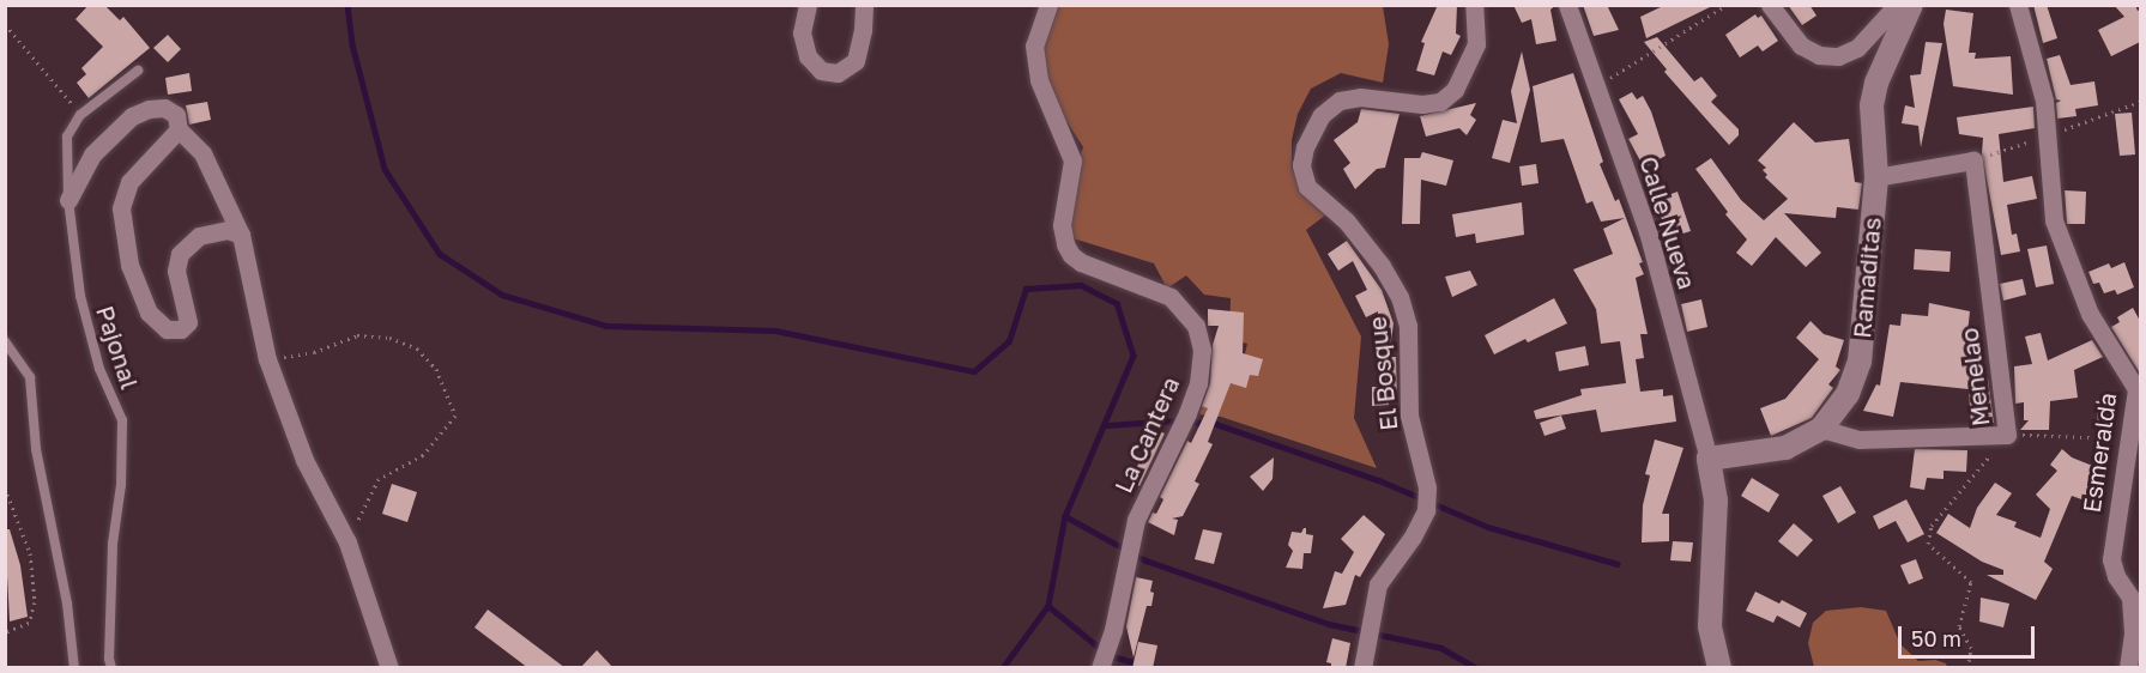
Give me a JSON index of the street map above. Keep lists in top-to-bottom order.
{
  "streets": {
    "street": [
      "Calle Nueva",
      "Ramaditas",
      "El Bosque",
      "Menelao",
      "La Cantera",
      "Esmeralda"
    ],
    "lane": ["Pajonal"]
  },
  "crossings": [
    ["Calle Nueva", "Ramaditas"]
  ],
  "scale_bar": "50 m"
}
